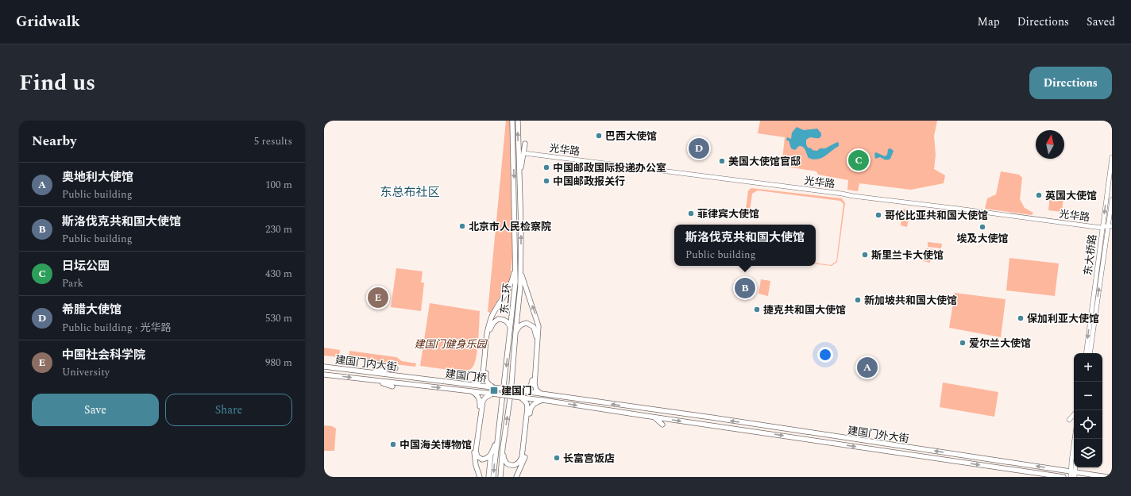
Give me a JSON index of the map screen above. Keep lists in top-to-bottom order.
{
  "streets": {
    "highway": [
      "东二环",
      "建国门内大街",
      "建国门桥",
      "建国门外大街"
    ],
    "main road": ["光华路", "东大桥路"]
  },
  "crossings": [
    ["光华路", "东大桥路"],
    ["建国门内大街", "建国门桥"],
    ["建国门桥", "建国门外大街"]
  ],
  "districts": ["东总布社区"],
  "parks": ["建国门健身乐园"],
  "places": {
    "other": [
      "巴西大使馆",
      "美国大使馆官邸",
      "中国邮政国际投递办公室",
      "中国邮政报关行",
      "英国大使馆",
      "菲律宾大使馆",
      "哥伦比亚共和国大使馆",
      "北京市人民检察院",
      "埃及大使馆",
      "斯里兰卡大使馆",
      "新加坡共和国大使馆",
      "捷克共和国大使馆",
      "保加利亚大使馆",
      "爱尔兰大使馆",
      "中国海关博物馆",
      "长富宫饭店"
    ],
    "transit": ["建国门"]
  },
  "north": "top",
  "page": {
    "header": "Gridwalk",
    "nav": ["Map", "Directions", "Saved"],
    "title": "Find us",
    "buttons": [
      "Directions",
      ["Save", "Share"]
    ],
    "heading": ["Nearby", "5 results"],
    "pins": [
      "D",
      "C",
      "B",
      "E",
      "A"
    ],
    "list": [
      {
        "mark": "A",
        "name": "奥地利大使馆",
        "note": "Public building",
        "value": "100 m"
      },
      {
        "mark": "B",
        "name": "斯洛伐克共和国大使馆",
        "note": "Public building",
        "value": "230 m"
      },
      {
        "mark": "C",
        "name": "日坛公园",
        "note": "Park",
        "value": "430 m"
      },
      {
        "mark": "D",
        "name": "希腊大使馆",
        "note": "Public building · 光华路",
        "value": "530 m"
      },
      {
        "mark": "E",
        "name": "中国社会科学院",
        "note": "University",
        "value": "980 m"
      }
    ],
    "popup": ["斯洛伐克共和国大使馆", "Public building"],
    "map_buttons": ["+", "−"]
  }
}
